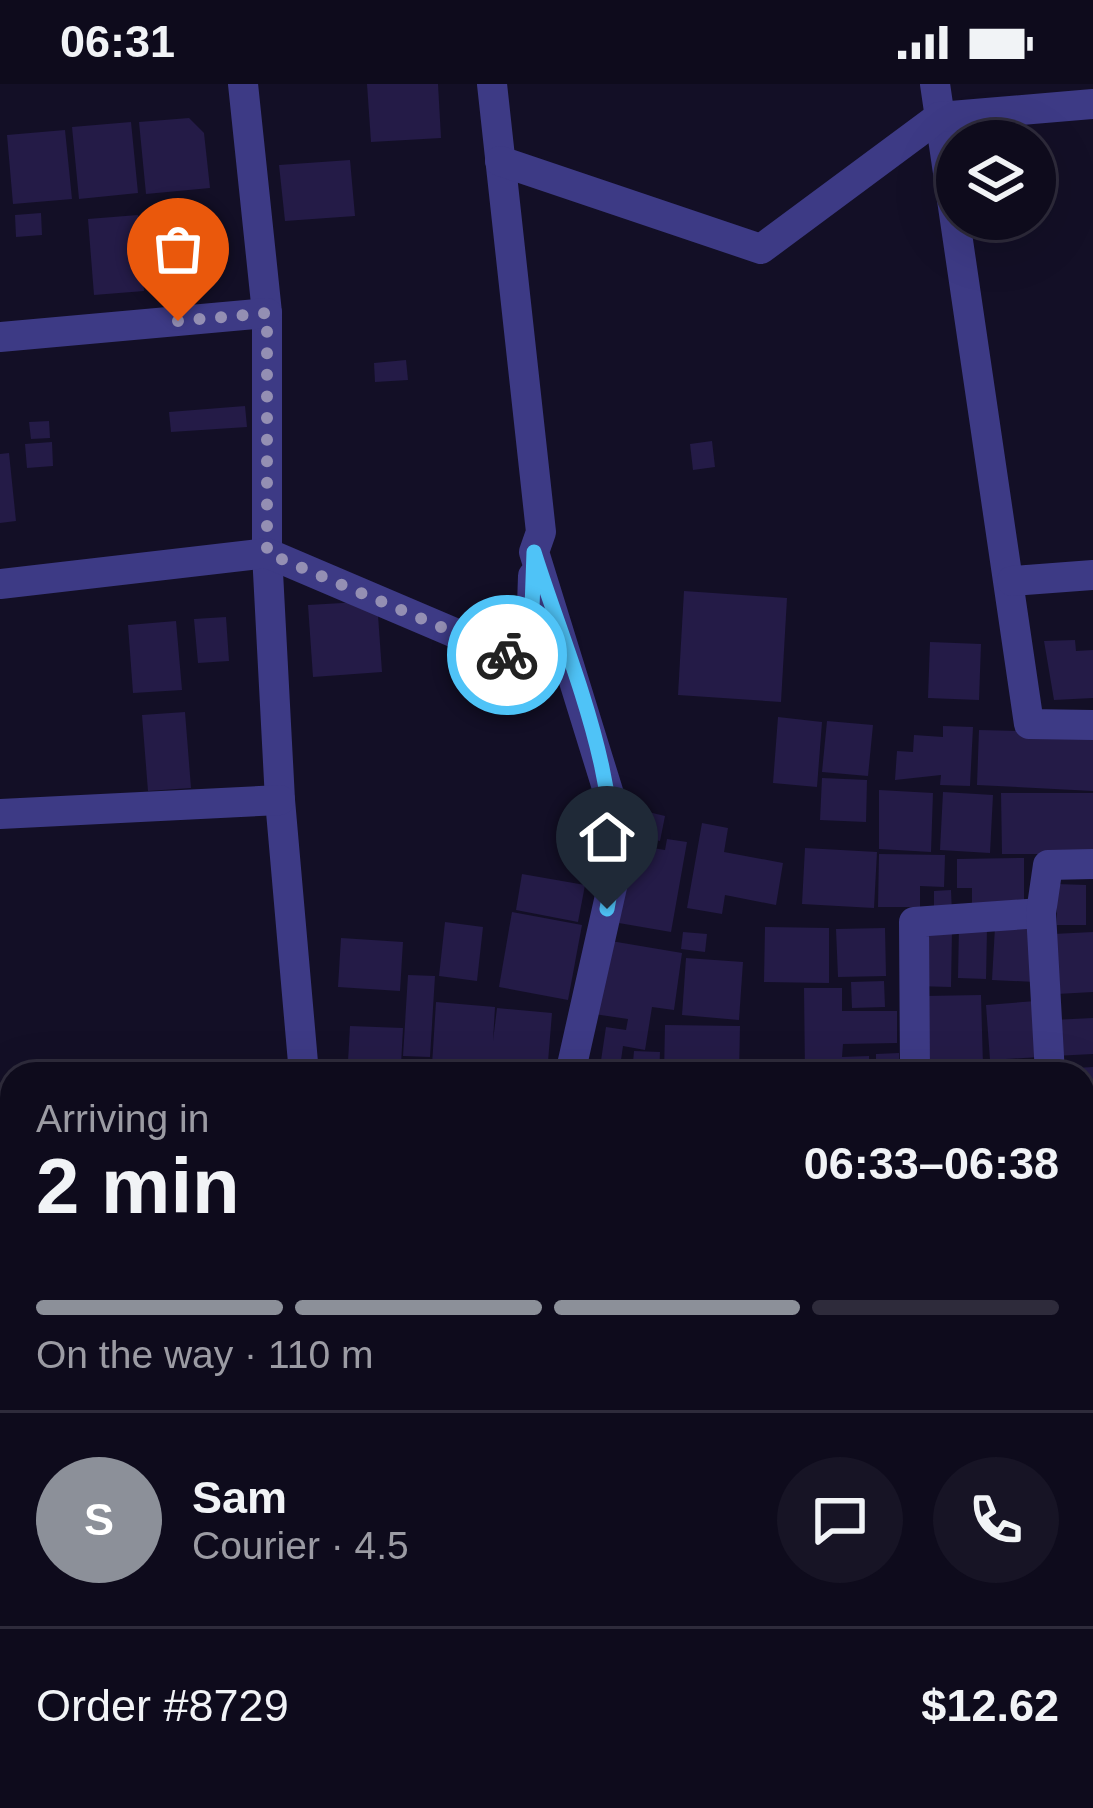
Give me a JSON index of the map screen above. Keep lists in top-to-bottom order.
{
  "page": {
    "status": "06:31",
    "heading": ["2 min", "Arriving in", "06:33–06:38"],
    "panel": [
      "Sam",
      "Courier · 4.5",
      "Order #8729",
      "$12.62"
    ],
    "bar": "On the way · 110 m",
    "round": "S"
  }
}
